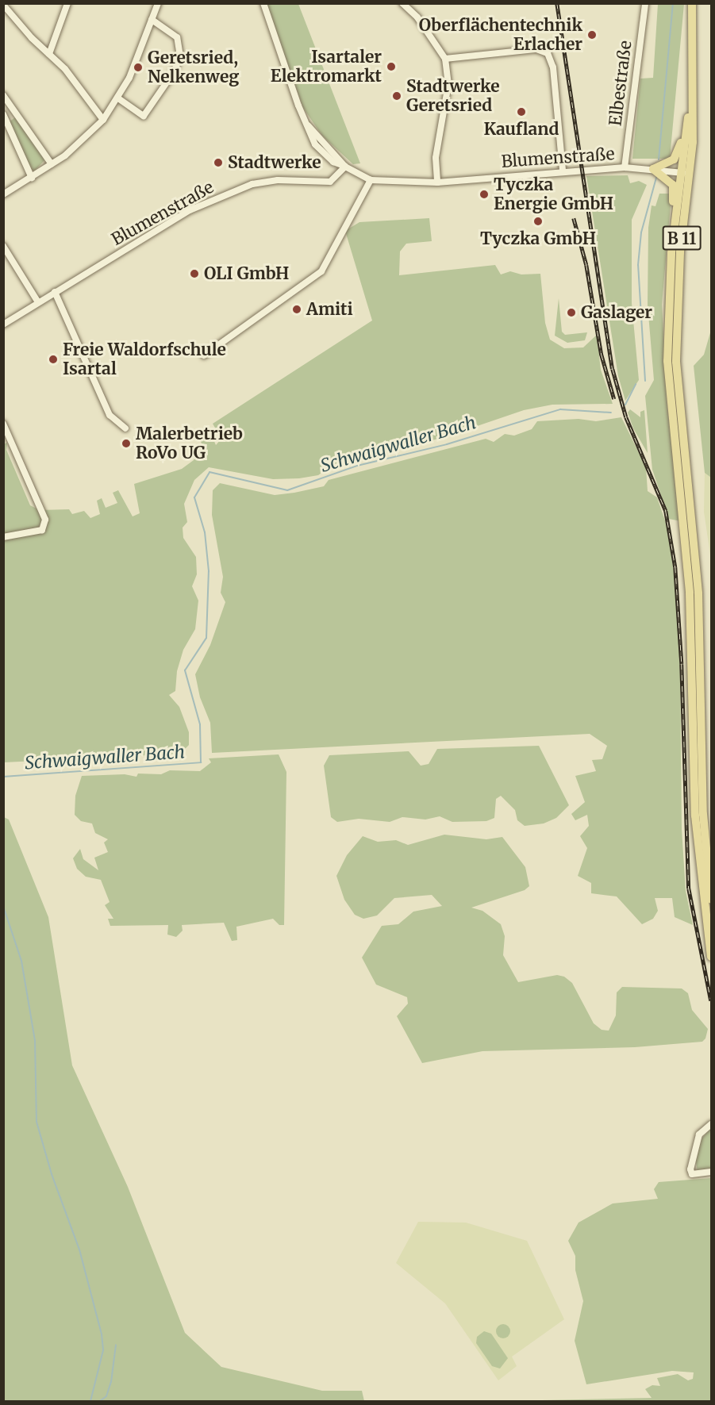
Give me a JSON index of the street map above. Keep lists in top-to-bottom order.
{
  "streets": {
    "main road": ["B 11"],
    "street": ["Elbestraße", "Blumenstraße"]
  },
  "crossings": [
    ["Elbestraße", "Blumenstraße"],
    ["Blumenstraße", "B 11"]
  ],
  "water": ["Schwaigwaller Bach"],
  "places": [
    "Oberflächentechnik Erlacher",
    "Isartaler Elektromarkt",
    "Geretsried, Nelkenweg",
    "Stadtwerke Geretsried",
    "Kaufland",
    "Stadtwerke",
    "Tyczka Energie GmbH",
    "Tyczka GmbH",
    "OLI GmbH",
    "Amiti",
    "Gaslager",
    "Freie Waldorfschule Isartal",
    "Malerbetrieb RoVo UG"
  ]
}
